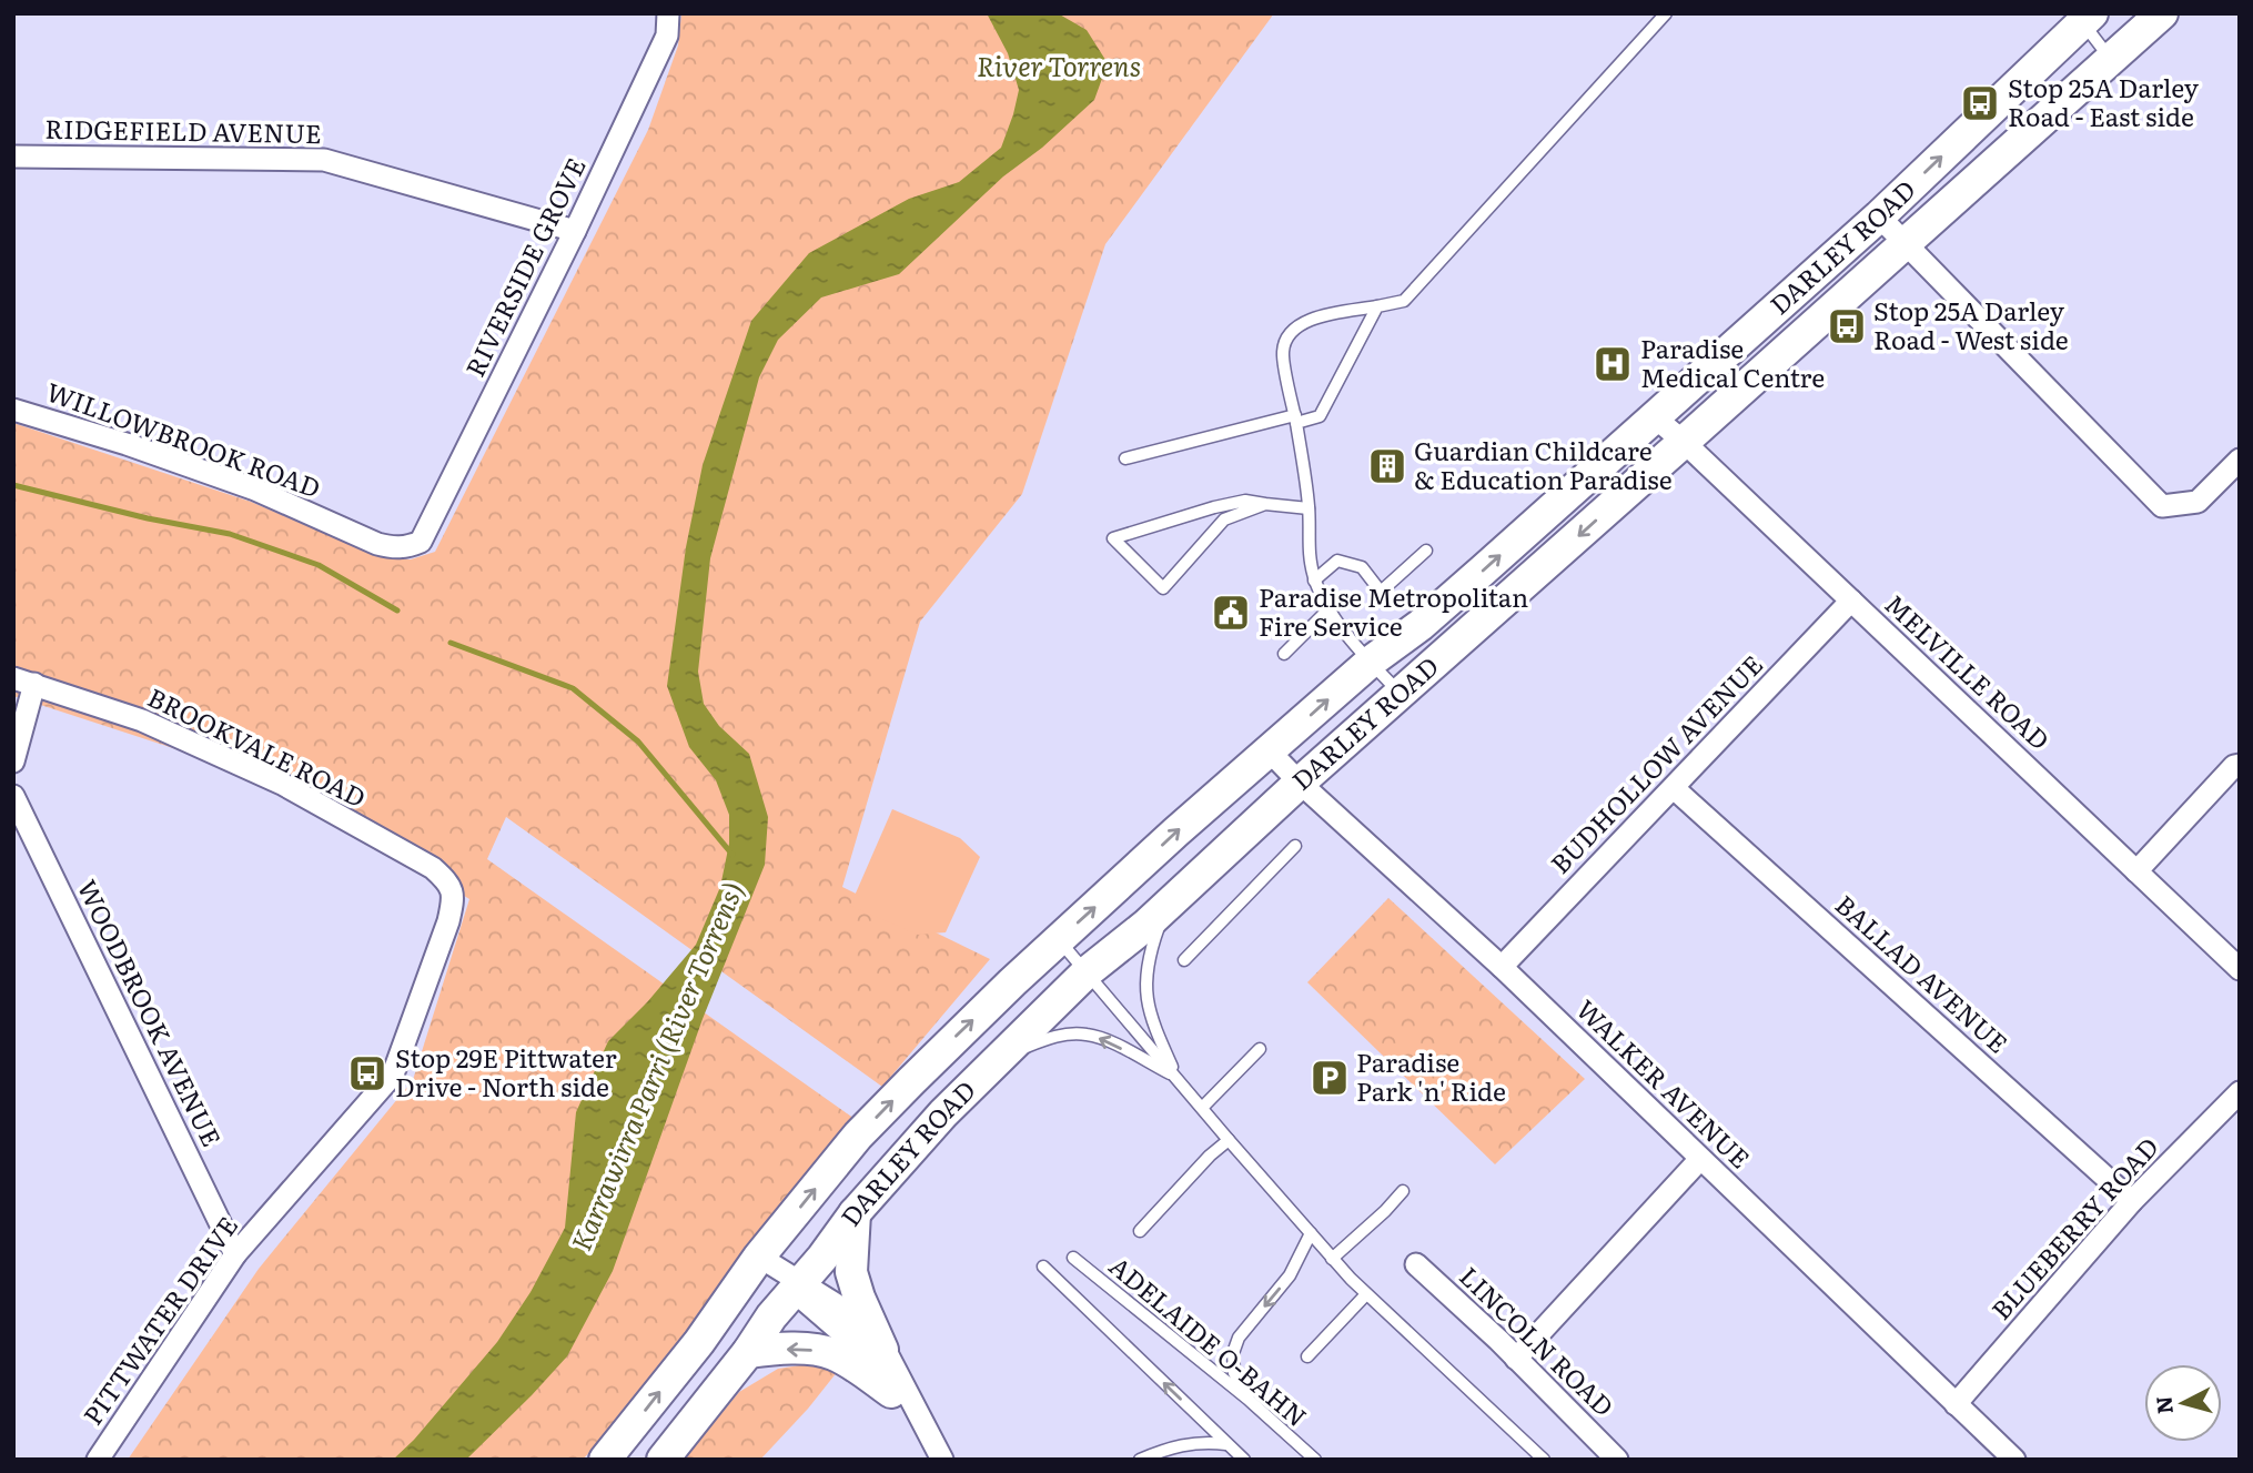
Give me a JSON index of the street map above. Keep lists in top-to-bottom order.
{
  "streets": {
    "main road": ["DARLEY ROAD"],
    "street": [
      "RIDGEFIELD AVENUE",
      "RIVERSIDE GROVE",
      "WILLOWBROOK ROAD",
      "MELVILLE ROAD",
      "BROOKVALE ROAD",
      "BUDHOLLOW AVENUE",
      "BALLAD AVENUE",
      "WOODBROOK AVENUE",
      "WALKER AVENUE",
      "BLUEBERRY ROAD",
      "PITTWATER DRIVE",
      "LINCOLN ROAD"
    ],
    "lane": ["ADELAIDE O-BAHN"]
  },
  "crossings": [
    ["RIDGEFIELD AVENUE", "RIVERSIDE GROVE"],
    ["DARLEY ROAD", "MELVILLE ROAD"],
    ["DARLEY ROAD", "WALKER AVENUE"],
    ["RIVERSIDE GROVE", "WILLOWBROOK ROAD"],
    ["MELVILLE ROAD", "BUDHOLLOW AVENUE"],
    ["BROOKVALE ROAD", "PITTWATER DRIVE"],
    ["BUDHOLLOW AVENUE", "BALLAD AVENUE"],
    ["BUDHOLLOW AVENUE", "WALKER AVENUE"],
    ["BALLAD AVENUE", "BLUEBERRY ROAD"],
    ["WOODBROOK AVENUE", "PITTWATER DRIVE"],
    ["WALKER AVENUE", "BLUEBERRY ROAD"]
  ],
  "water": ["River Torrens", "Karrawirra Parri (River Torrens)"],
  "places": {
    "bus stop": ["Stop 25A Darley Road - East side", "Stop 25A Darley Road - West side", "Stop 29E Pittwater Drive - North side"],
    "hospital": ["Paradise Medical Centre"],
    "building": ["Guardian Childcare & Education Paradise"],
    "public building": ["Paradise Metropolitan Fire Service"],
    "parking": ["Paradise Park 'n' Ride"]
  },
  "north": "left"
}
